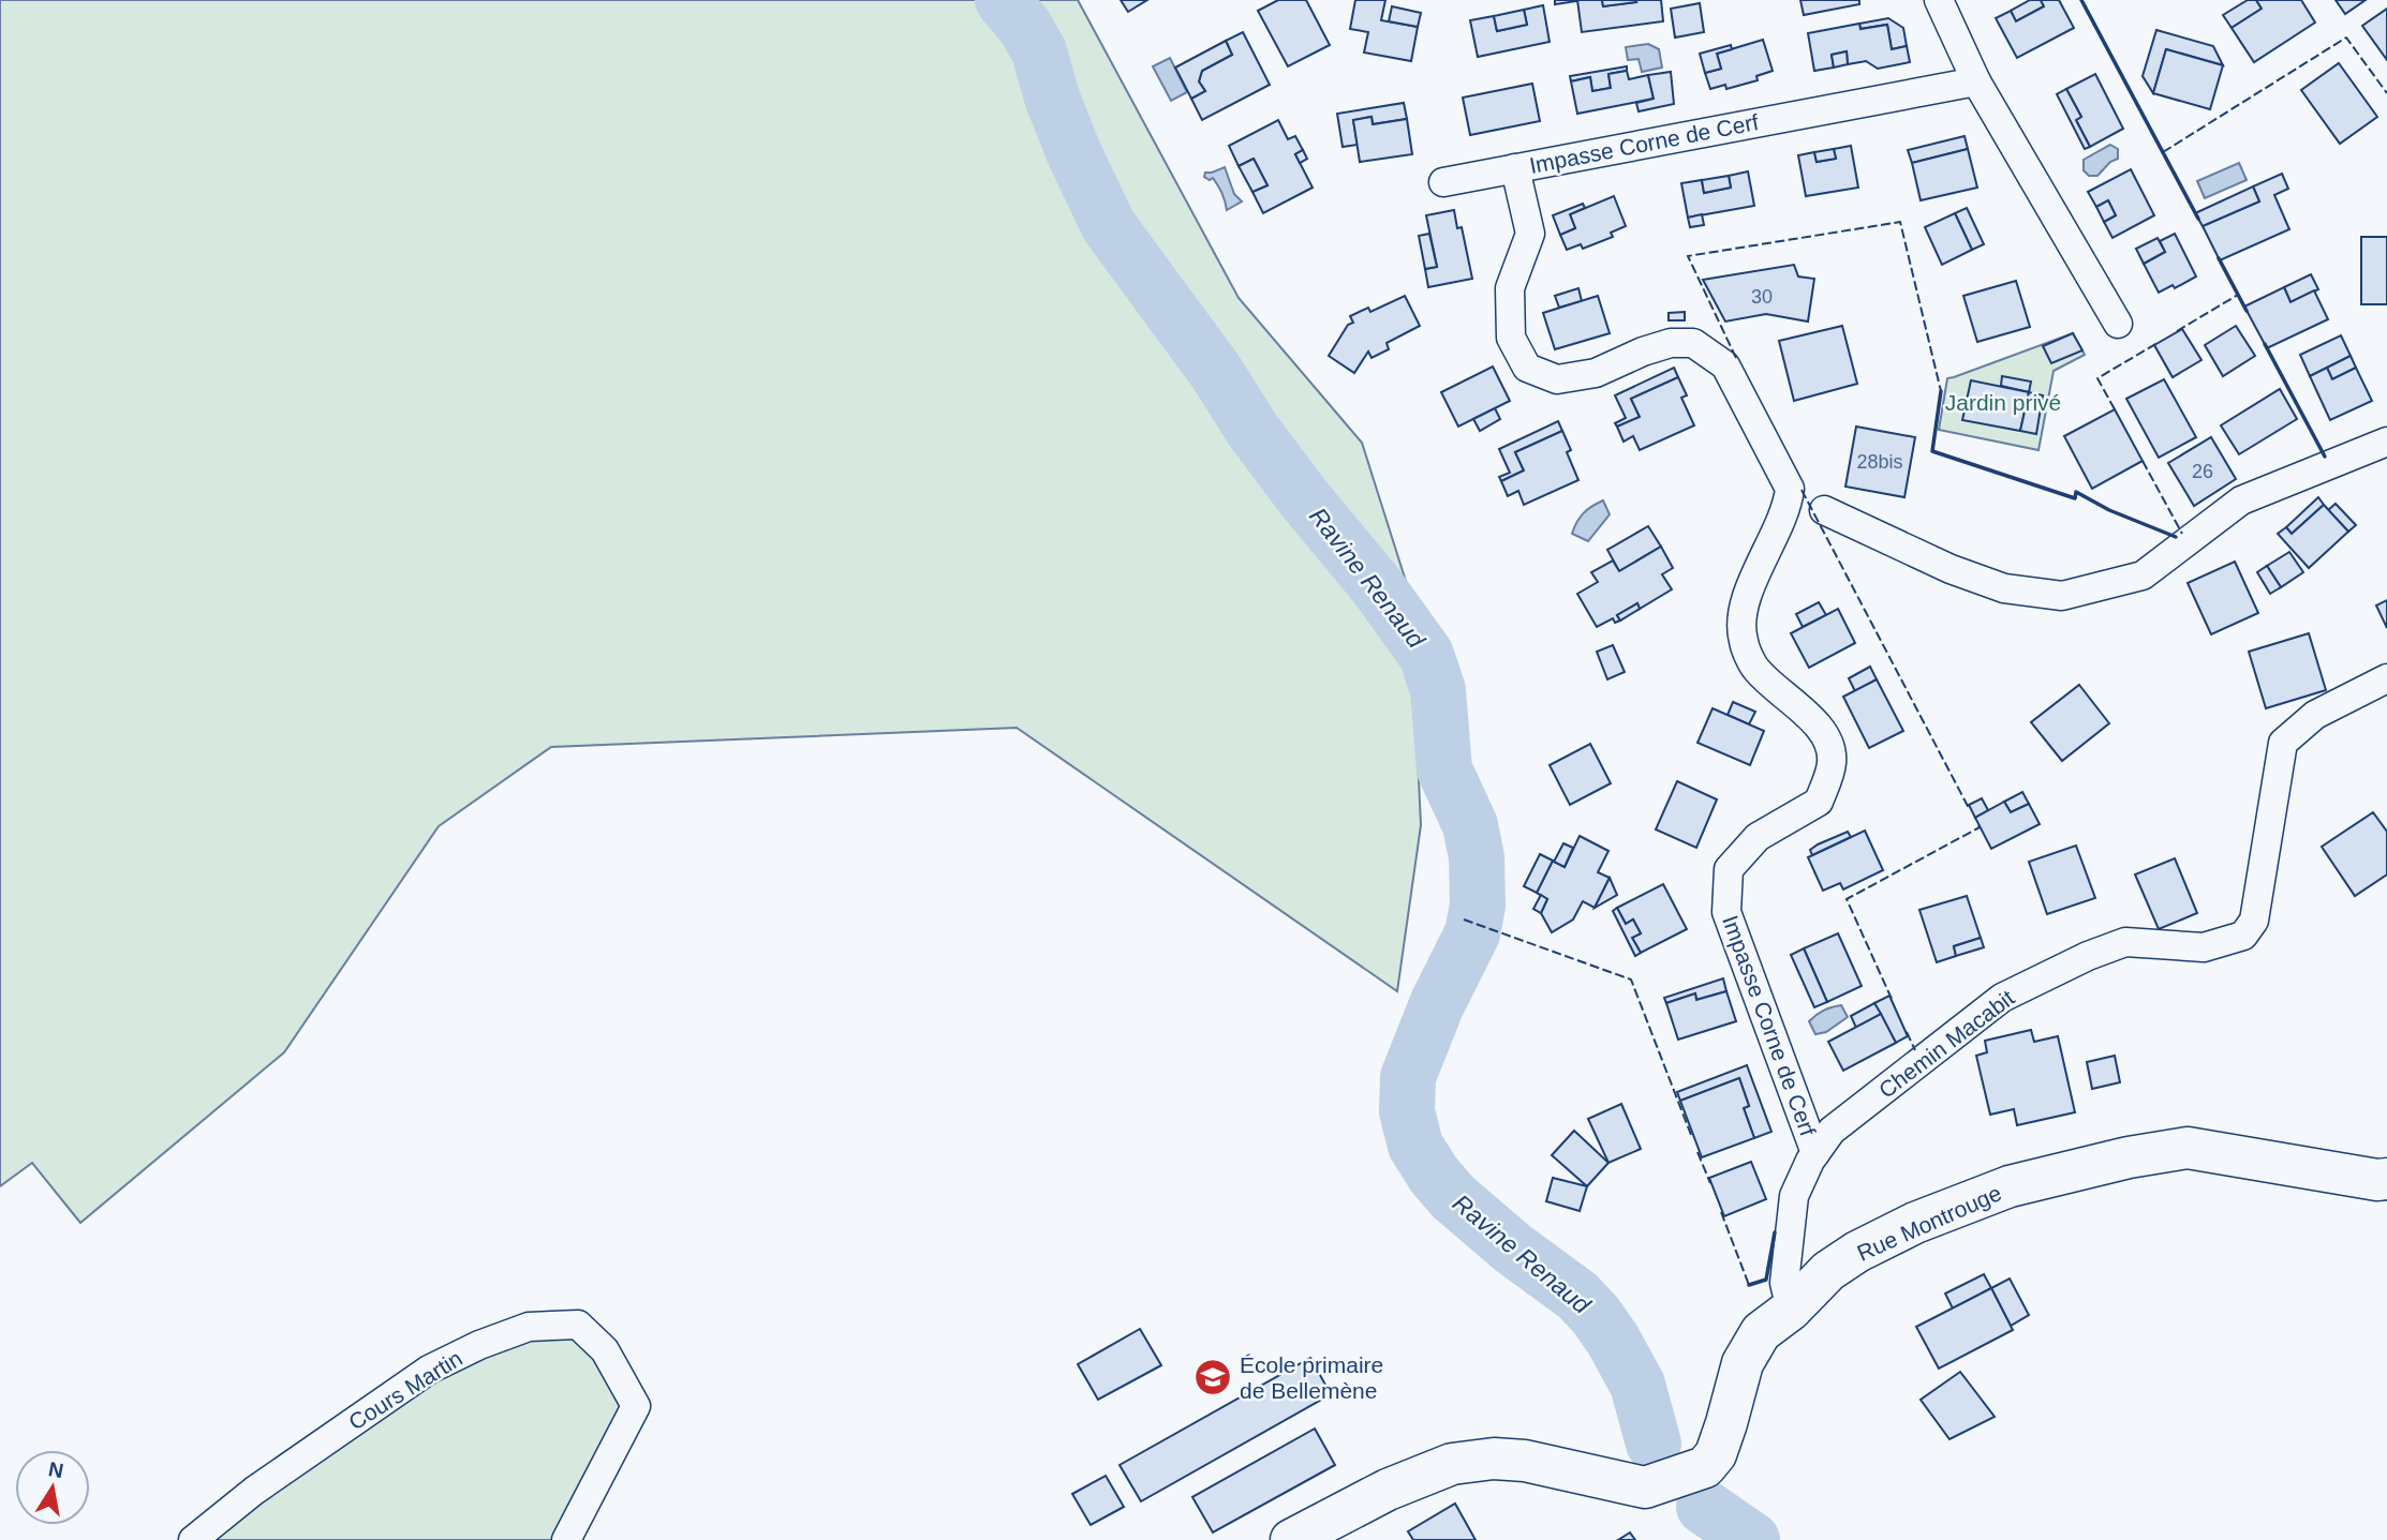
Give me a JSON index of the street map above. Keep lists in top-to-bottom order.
{
  "streets": {
    "main road": ["Rue Montrouge"],
    "street": ["Impasse Corne de Cerf", "Chemin Macabit", "Cours Martin"]
  },
  "crossings": [
    ["Impasse Corne de Cerf", "Chemin Macabit"],
    ["Chemin Macabit", "Rue Montrouge"]
  ],
  "water": ["Ravine Renaud"],
  "parks": ["Jardin privé"],
  "places": {
    "school or university": ["École primaire de Bellemène"]
  },
  "house_numbers": ["30", "28bis", "26"],
  "north": "top"
}
